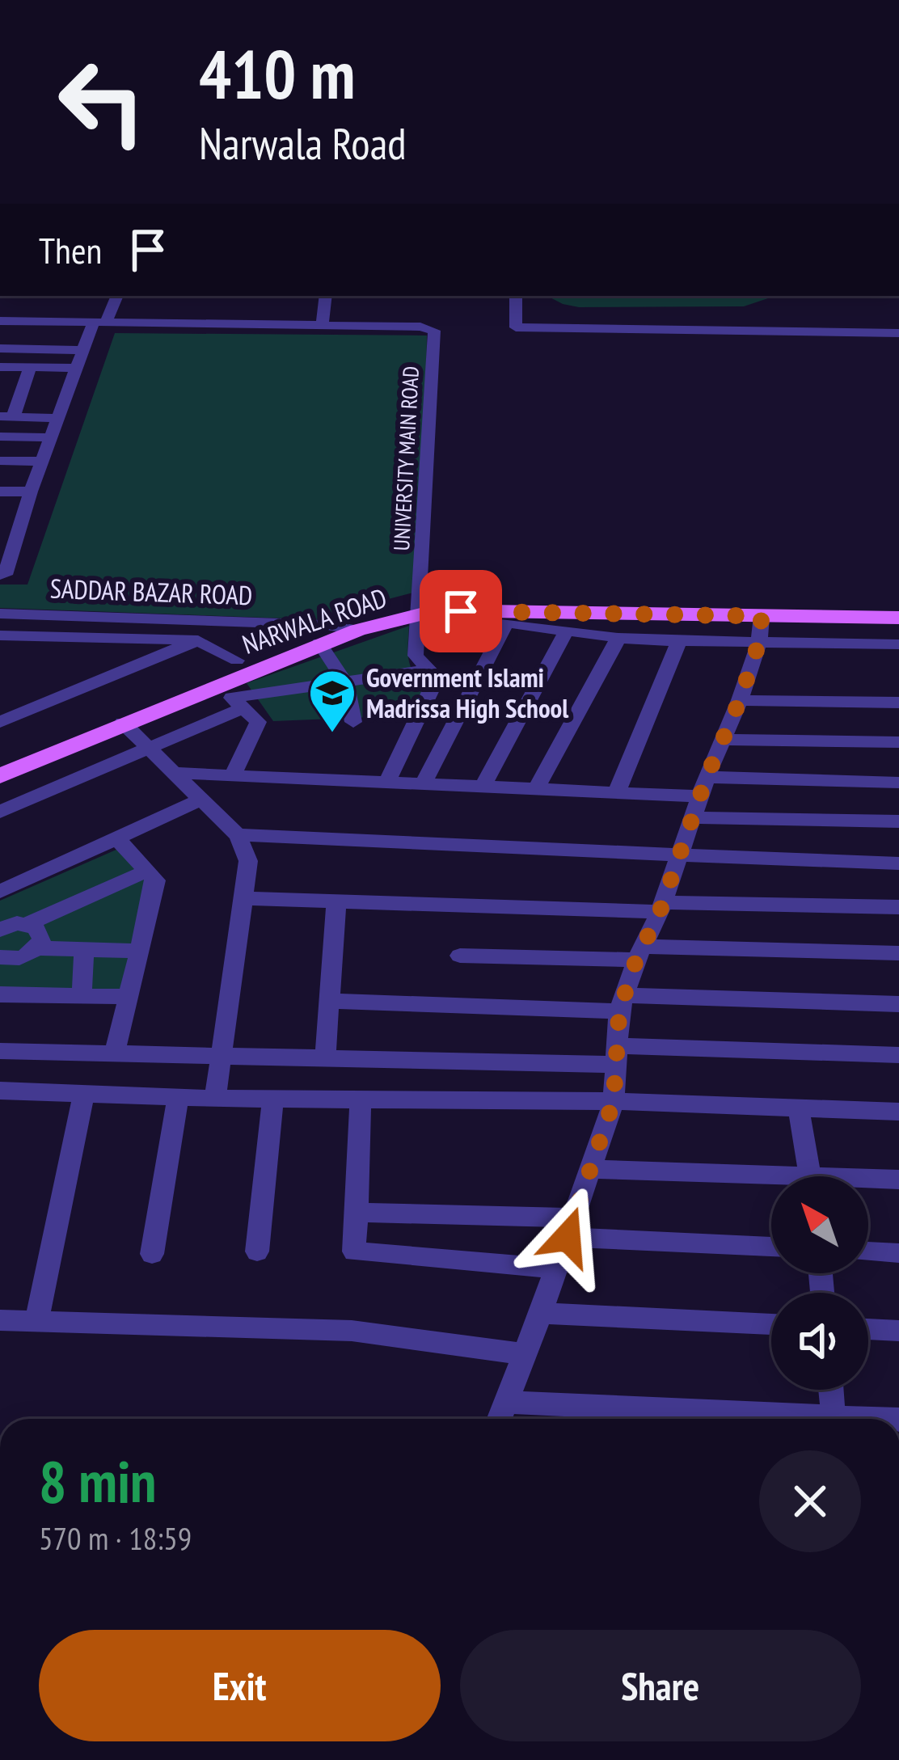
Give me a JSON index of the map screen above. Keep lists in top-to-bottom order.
{
  "streets": {
    "main road": ["NARWALA ROAD"],
    "street": ["UNIVERSITY MAIN ROAD", "SADDAR BAZAR ROAD"]
  },
  "crossings": [
    ["UNIVERSITY MAIN ROAD", "NARWALA ROAD"],
    ["SADDAR BAZAR ROAD", "NARWALA ROAD"]
  ],
  "places": {
    "school or university": ["Government Islami Madrissa High School"]
  },
  "north": "top left",
  "page": {
    "turn": ["410 m", "Narwala Road"],
    "then": "Then",
    "heading": ["8 min", "570 m · 18:59"],
    "buttons": ["Exit", "Share"]
  }
}
